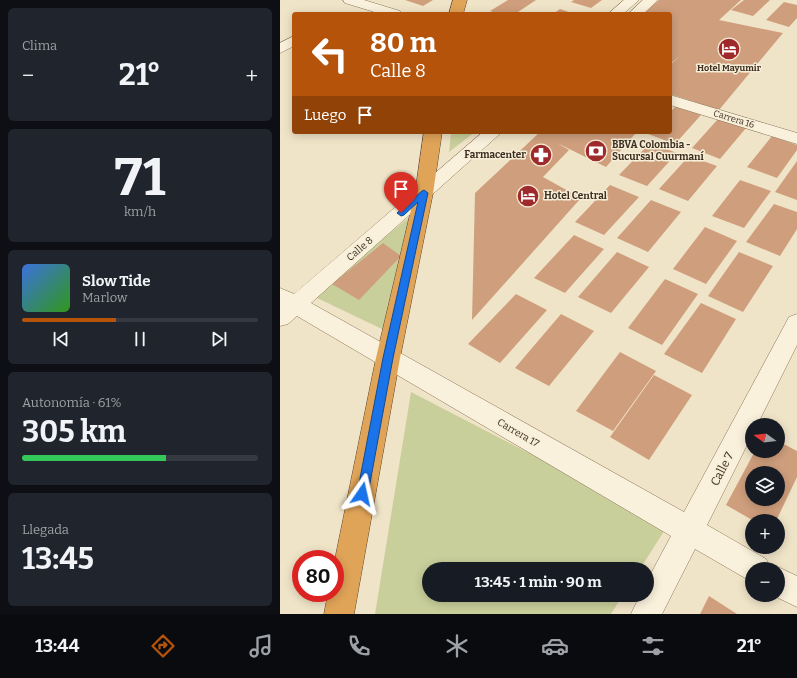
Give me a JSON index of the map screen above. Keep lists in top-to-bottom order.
{
  "streets": {
    "street": [
      "Carrera 16",
      "Calle 8",
      "Carrera 17",
      "Calle 7"
    ]
  },
  "crossings": [
    ["Calle 8", "Carrera 17"],
    ["Carrera 17", "Calle 7"]
  ],
  "places": {
    "hotel": ["Hotel Mayumir", "Hotel Central"],
    "bank": ["BBVA Colombia - Sucursal Cuurmaní"],
    "pharmacy": ["Farmacenter"]
  },
  "north": "left",
  "page": {
    "tile": [
      "Clima",
      ["71", "km/h"],
      ["Autonomía · 61%", "305 km"],
      ["Llegada", "13:45"]
    ],
    "turn": ["80 m", "Calle 8"],
    "heat": ["−", "21°", "+"],
    "then": "Luego",
    "song": ["Slow Tide", "Marlow"],
    "map_buttons": ["+", "−"],
    "limit": "80",
    "trip": "13:45 · 1 min · 90 m",
    "tabs": ["13:44", "21°"]
  }
}
